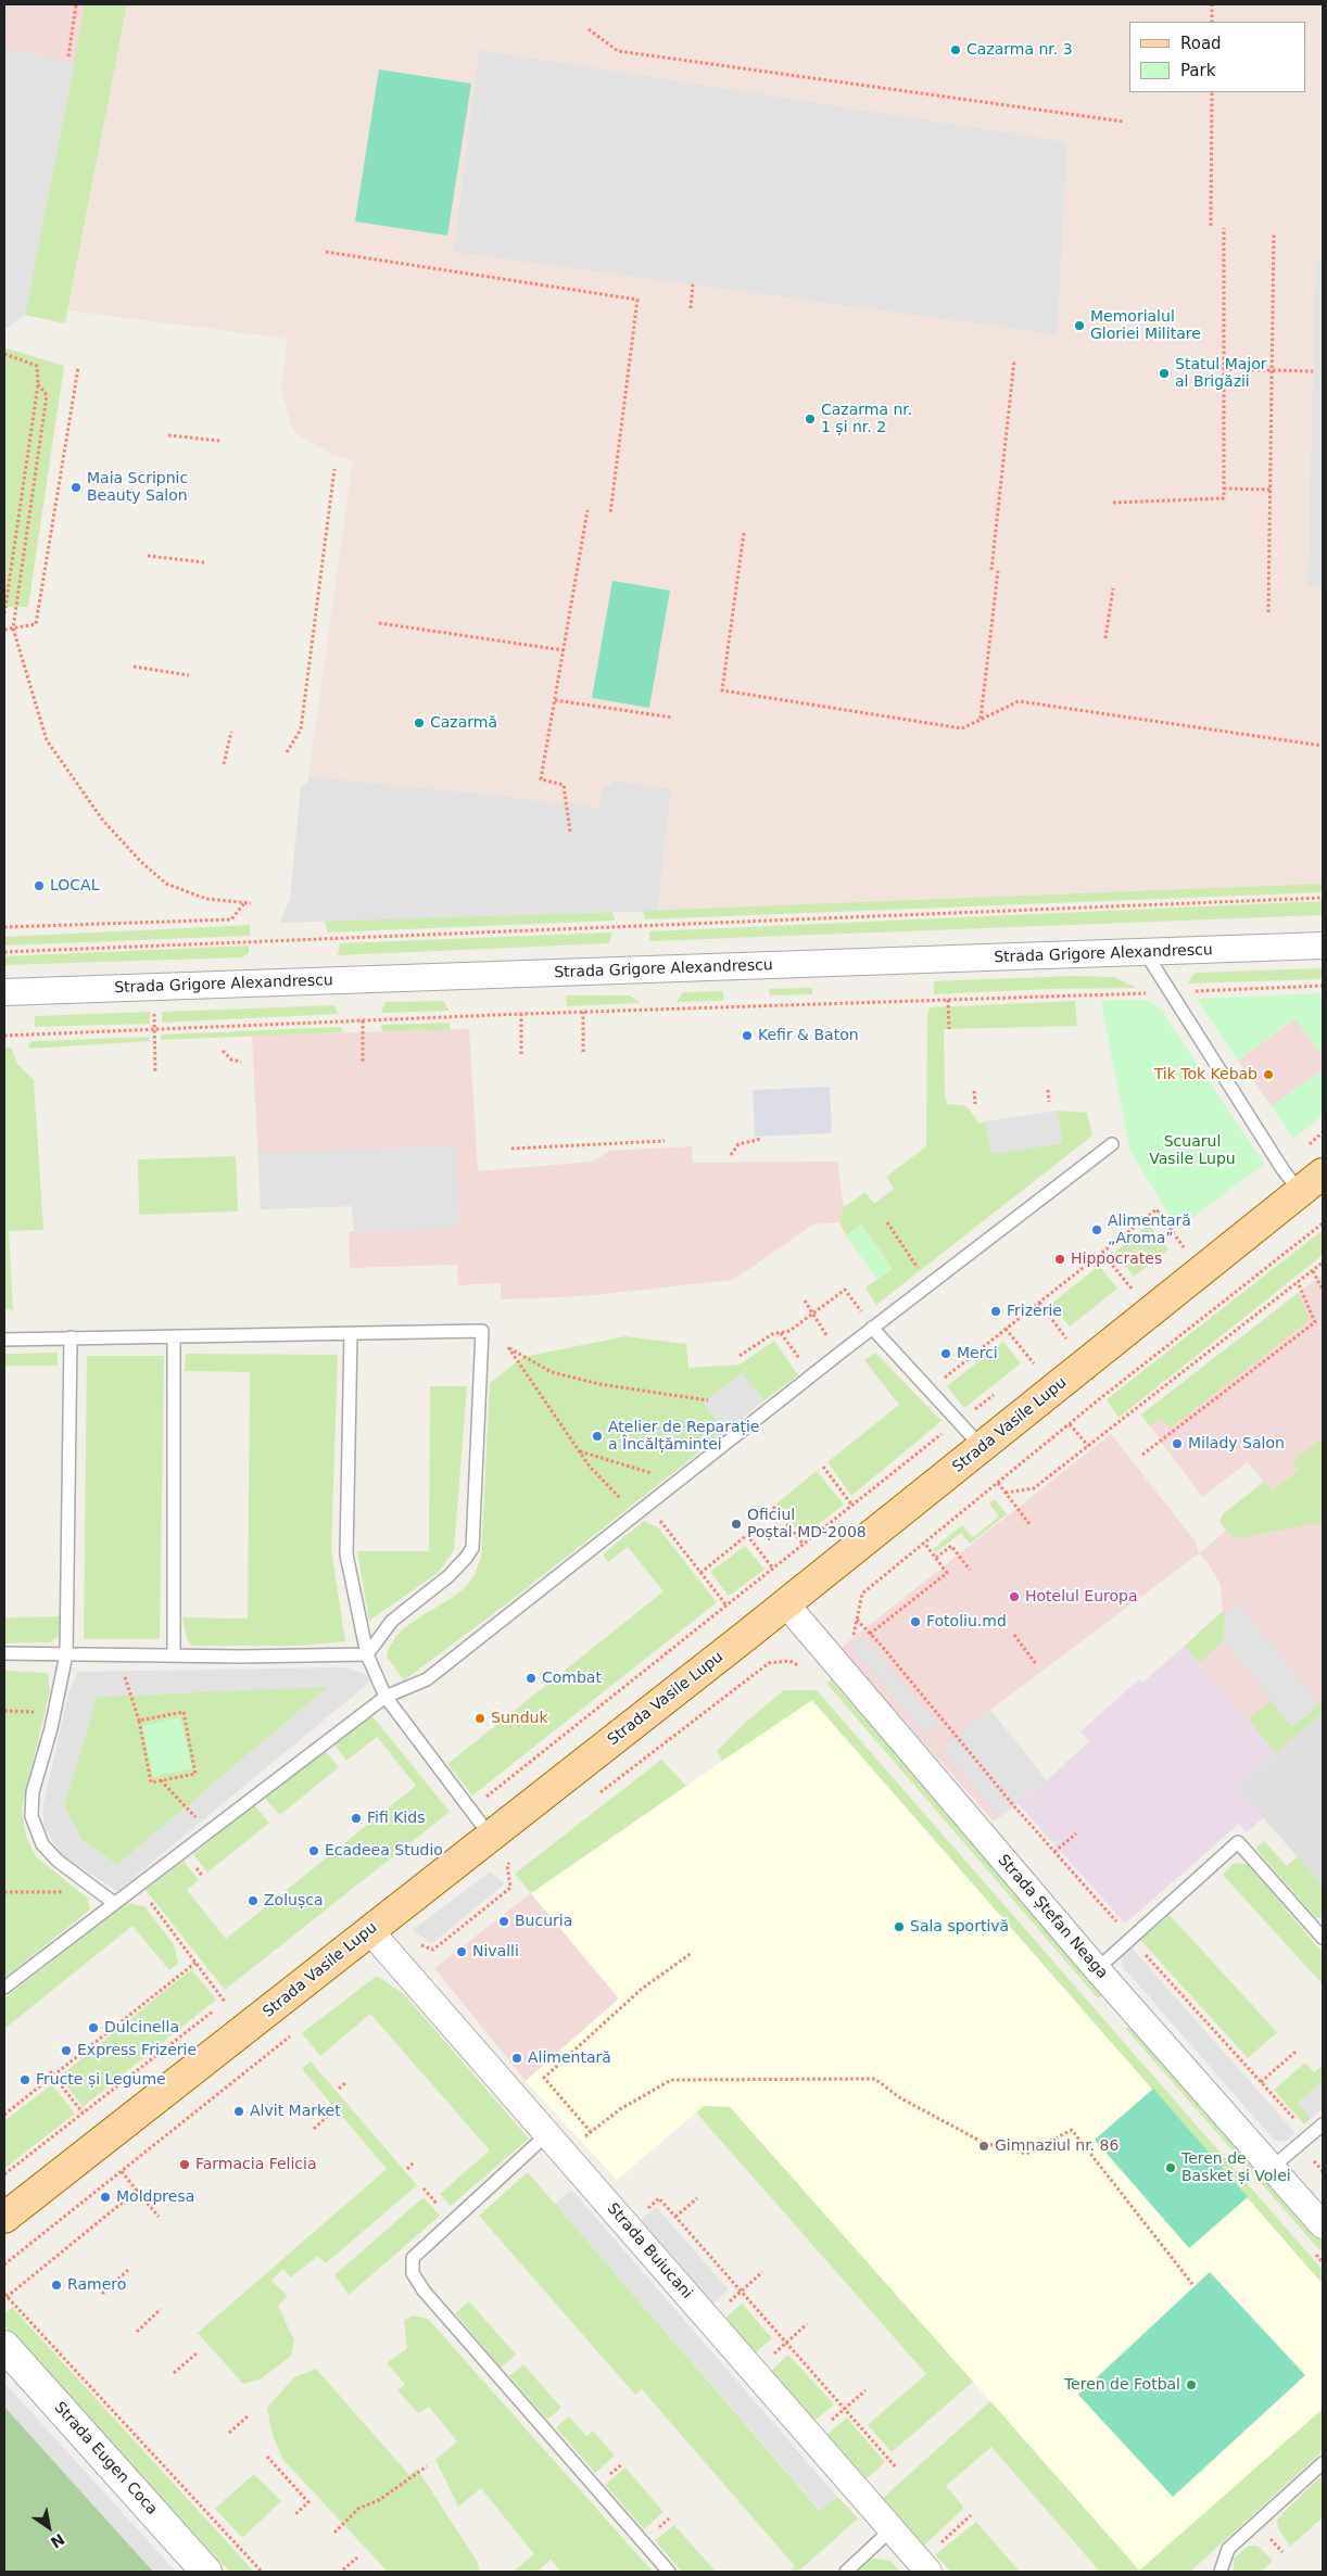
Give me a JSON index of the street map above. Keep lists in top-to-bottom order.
{
  "streets": {
    "main road": ["Strada Vasile Lupu"],
    "street": [
      "Strada Grigore Alexandrescu",
      "Strada Ștefan Neaga",
      "Strada Buiucani",
      "Strada Eugen Coca"
    ]
  },
  "crossings": [
    ["Strada Vasile Lupu", "Strada Ștefan Neaga"],
    ["Strada Vasile Lupu", "Strada Buiucani"]
  ],
  "parks": ["Scuarul Vasile Lupu"],
  "places": [
    "Cazarma nr. 3",
    "Memorialul Gloriei Militare",
    "Statul Major al Brigăzii",
    "Cazarma nr. 1 și nr. 2",
    "Maia Scripnic Beauty Salon",
    "Cazarmă",
    "LOCAL",
    "Kefir & Baton",
    "Tik Tok Kebab",
    "Alimentară „Aroma”",
    "Hippocrates",
    "Frizerie",
    "Merci",
    "Atelier de Reparație a Încălțămintei",
    "Milady Salon",
    "Oficiul Poștal MD-2008",
    "Hotelul Europa",
    "Fotoliu.md",
    "Combat",
    "Sunduk",
    "Fifi Kids",
    "Ecadeea Studio",
    "Zolușca",
    "Bucuria",
    "Sala sportivă",
    "Nivalli",
    "Dulcinella",
    "Express Frizerie",
    "Alimentară",
    "Fructe și Legume",
    "Alvit Market",
    "Gimnaziul nr. 86",
    "Farmacia Felicia",
    "Teren de Basket și Volei",
    "Moldpresa",
    "Ramero",
    "Teren de Fotbal"
  ],
  "legend": ["Road", "Park"],
  "north": "bottom right"
}
